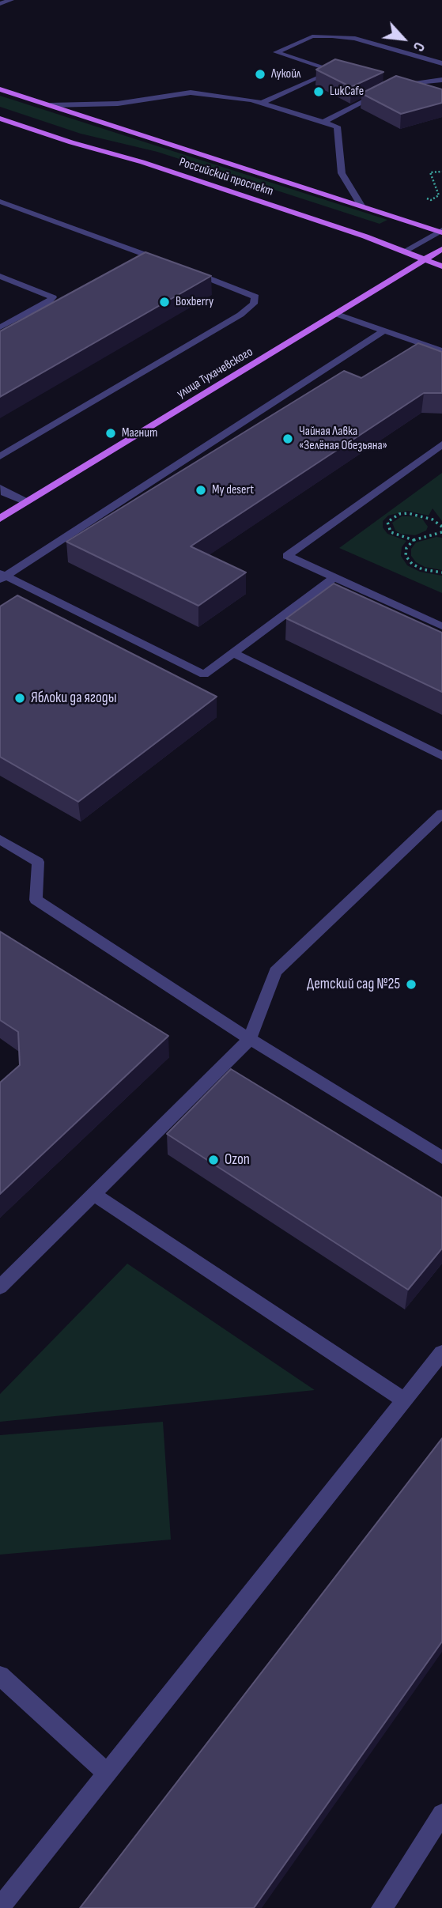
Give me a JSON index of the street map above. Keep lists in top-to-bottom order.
{
  "streets": {
    "main road": ["Российский проспект", "улица Тухачевского"]
  },
  "crossings": [
    ["Российский проспект", "улица Тухачевского"]
  ],
  "places": [
    "Лукойл",
    "LukCafe",
    "Boxberry",
    "Магнит",
    "Чайная Лавка «Зелёная Обезьяна»",
    "My desert",
    "Яблоки да ягоды",
    "Детский сад №25",
    "Ozon"
  ],
  "north": "bottom right"
}
